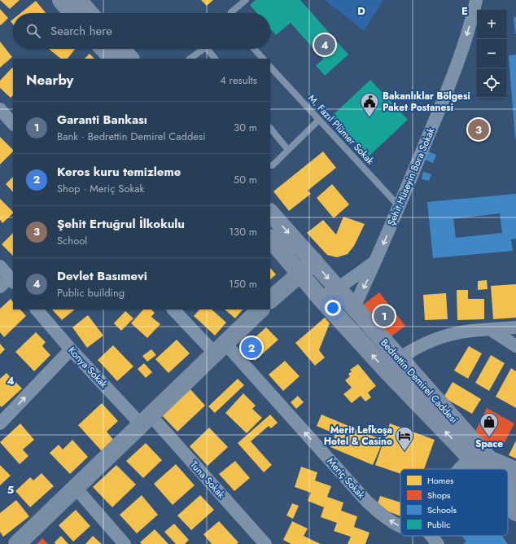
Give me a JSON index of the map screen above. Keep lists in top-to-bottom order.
{
  "streets": {
    "main road": ["Bedrettin Demirel Caddesi"],
    "street": [
      "Şehit Hüseyin Bora Sokak",
      "Konya Sokak",
      "Meriç Sokak",
      "Tuna Sokak"
    ],
    "lane": ["M. Fazıl Plümer Sokak"]
  },
  "crossings": [
    ["M. Fazıl Plümer Sokak", "Şehit Hüseyin Bora Sokak"],
    ["Şehit Hüseyin Bora Sokak", "Bedrettin Demirel Caddesi"],
    ["Konya Sokak", "Tuna Sokak"]
  ],
  "one_way": ["Şehit Hüseyin Bora Sokak", "Meriç Sokak"],
  "places": {
    "public building": ["Bakanlıklar Bölgesi Paket Postanesi"],
    "shop": ["Space"],
    "hotel": ["Merit Lefkoşa Hotel & Casino"]
  },
  "legend": [
    "Homes",
    "Shops",
    "Schools",
    "Public"
  ],
  "page": {
    "map_buttons": ["+", "−"],
    "search": "Search here",
    "pins": [
      "4",
      "3",
      "1",
      "2"
    ],
    "heading": ["Nearby", "4 results"],
    "list": [
      {
        "mark": "1",
        "name": "Garanti Bankası",
        "note": "Bank · Bedrettin Demirel Caddesi",
        "value": "30 m"
      },
      {
        "mark": "2",
        "name": "Keros kuru temizleme",
        "note": "Shop · Meriç Sokak",
        "value": "50 m"
      },
      {
        "mark": "3",
        "name": "Şehit Ertuğrul İlkokulu",
        "note": "School",
        "value": "130 m"
      },
      {
        "mark": "4",
        "name": "Devlet Basımevi",
        "note": "Public building",
        "value": "150 m"
      }
    ]
  },
  "grid": {
    "columns": ["D", "E"],
    "rows": ["4", "5"]
  }
}
